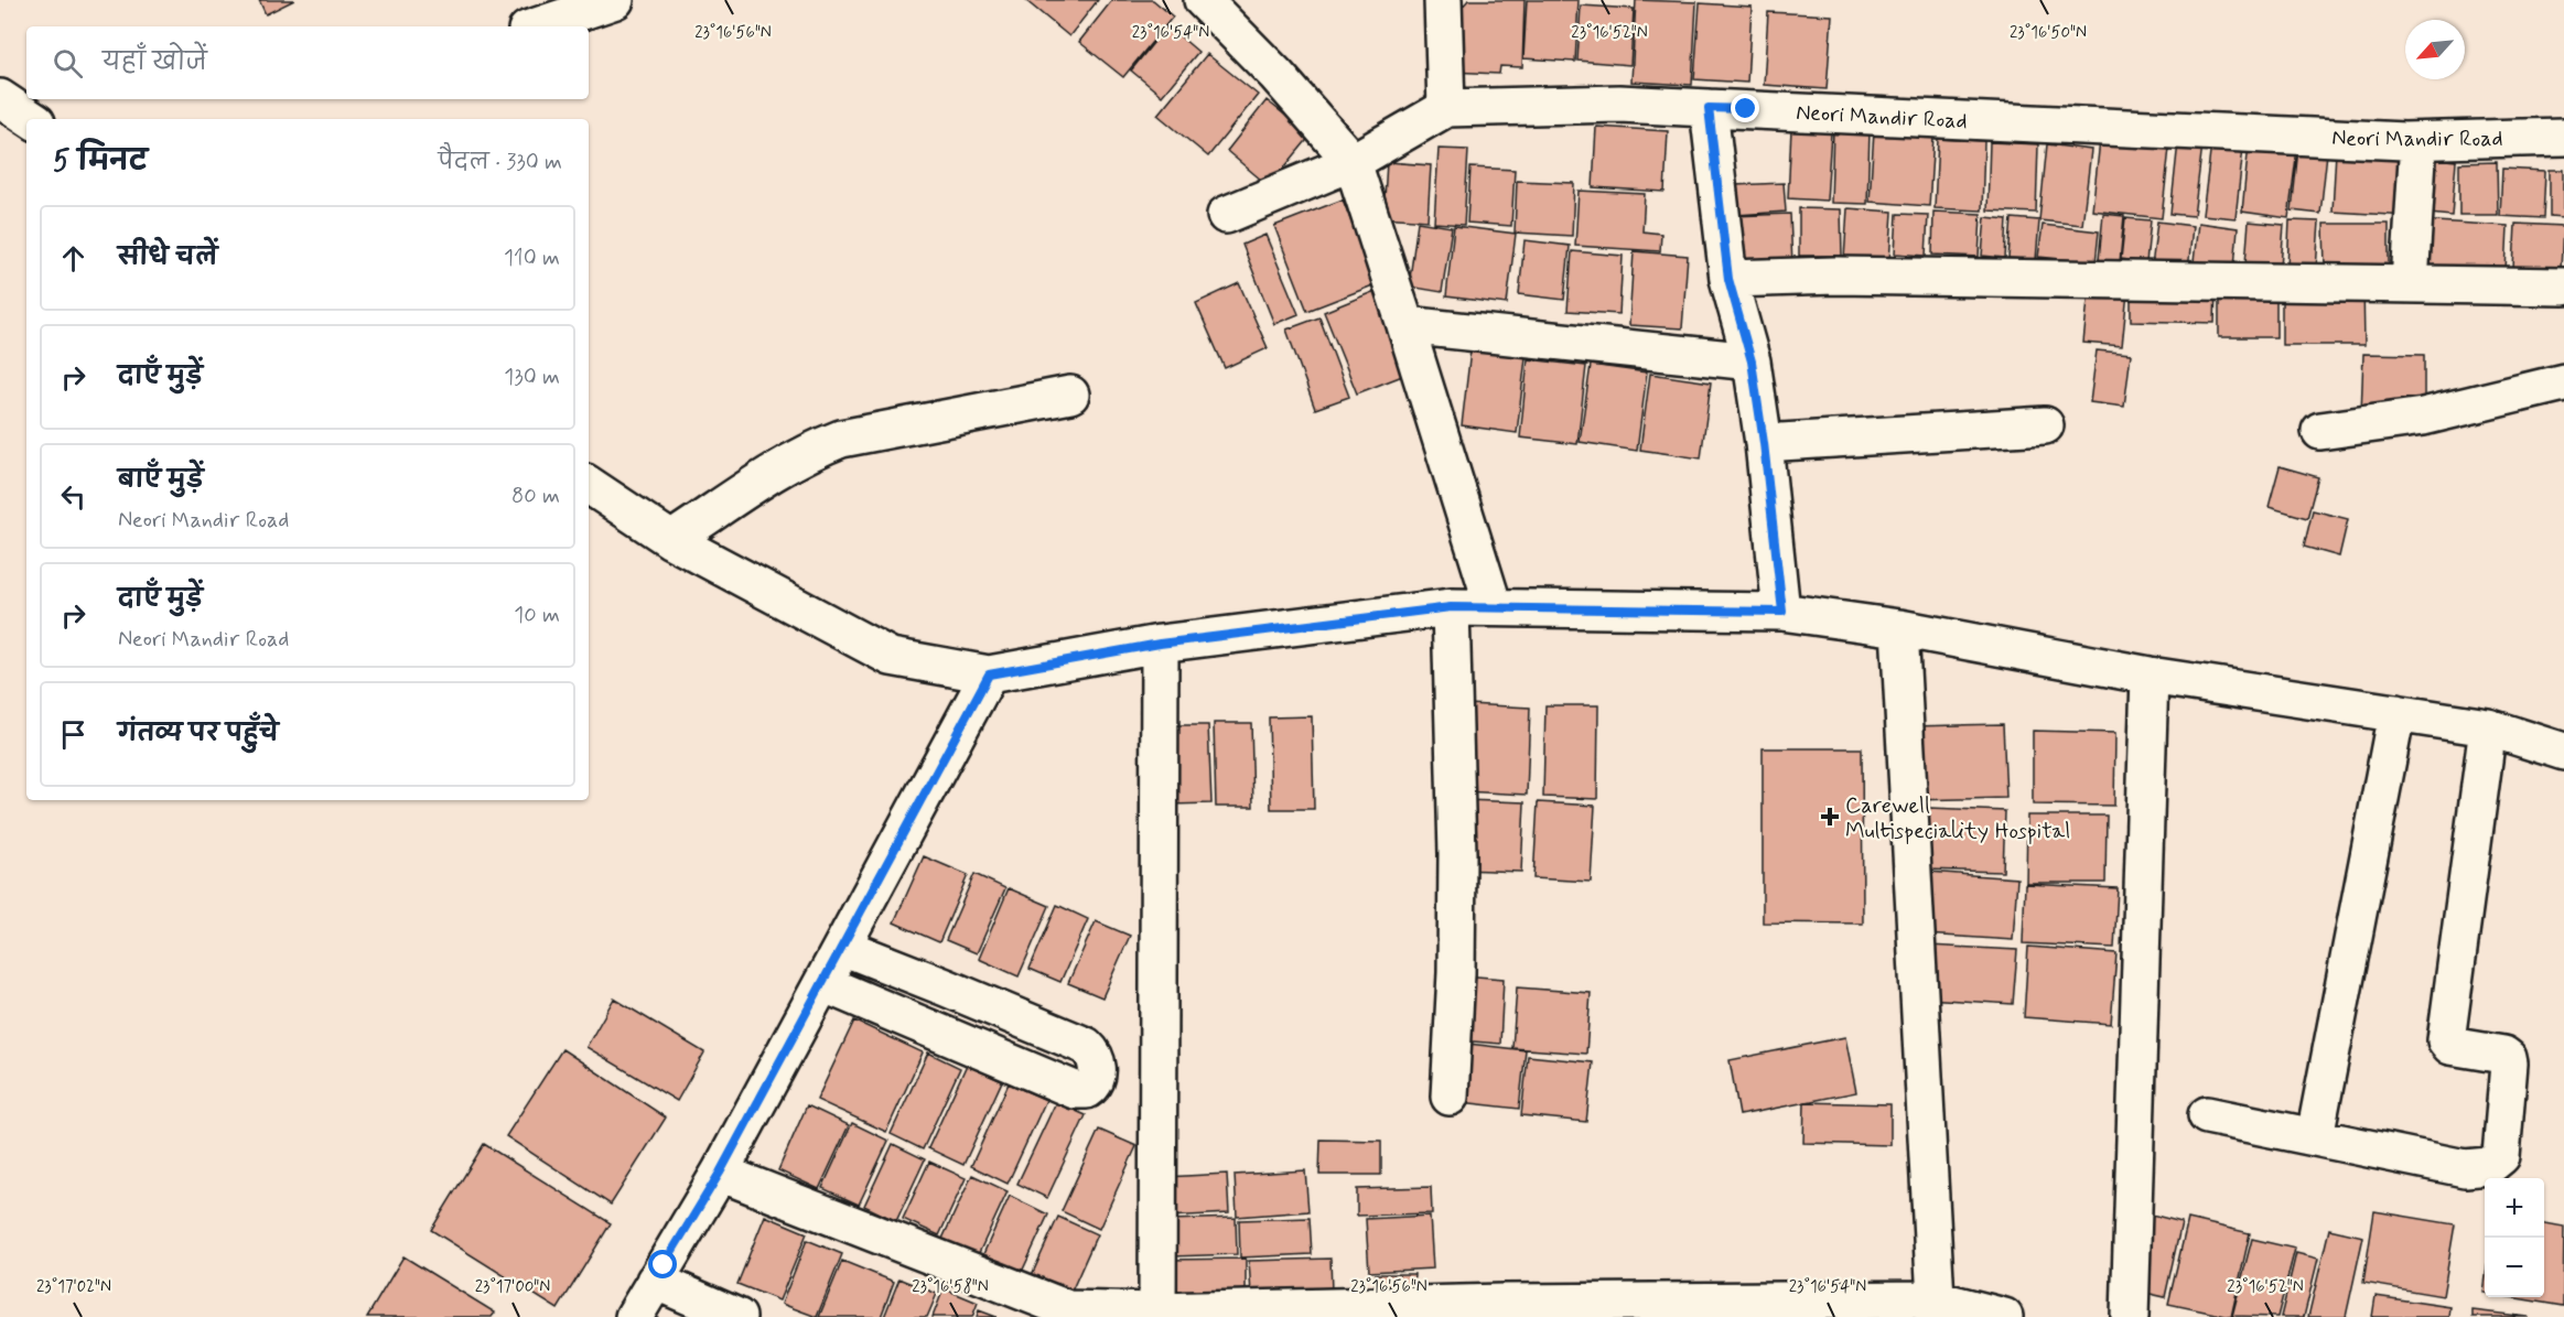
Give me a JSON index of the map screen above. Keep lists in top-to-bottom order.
{
  "streets": {
    "street": ["Neori Mandir Road"]
  },
  "places": {
    "health": ["Carewell Multispeciality Hospital"]
  },
  "north": "bottom left",
  "page": {
    "search": "यहाँ खोजें",
    "heading": ["5 मिनट", "पैदल · 330 m"],
    "list": [
      ["सीधे चलें", "110 m"],
      ["दाएँ मुड़ें", "130 m"],
      ["बाएँ मुड़ें", "Neori Mandir Road", "80 m"],
      ["दाएँ मुड़ें", "Neori Mandir Road", "10 m"],
      "गंतव्य पर पहुँचे"
    ],
    "map_buttons": ["+", "−"]
  },
  "coordinates": [
    "23°16'56\"N",
    "23°16'54\"N",
    "23°16'52\"N",
    "23°16'50\"N",
    "23°17'02\"N",
    "23°17'00\"N",
    "23°16'58\"N"
  ]
}
